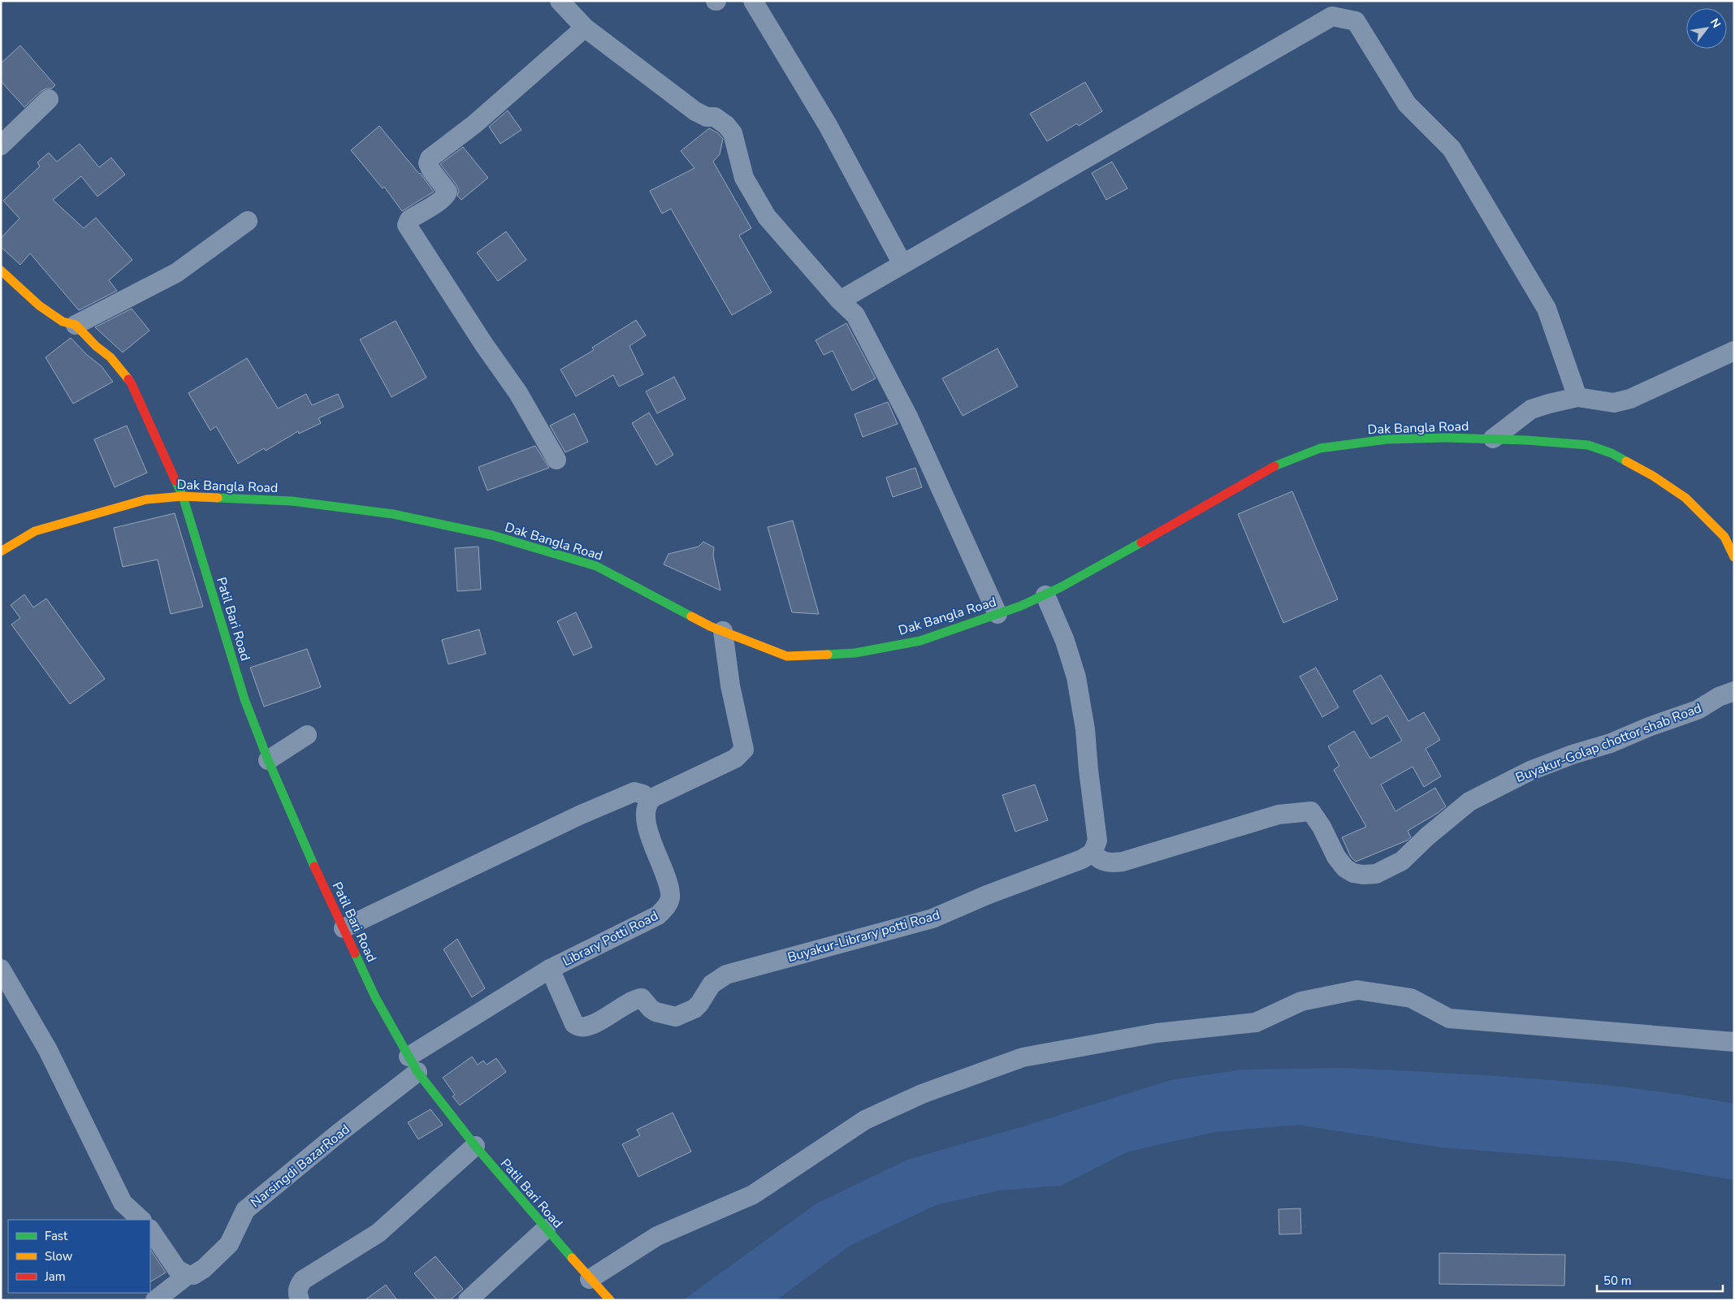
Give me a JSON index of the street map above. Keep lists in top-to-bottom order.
{
  "streets": {
    "main road": ["Dak Bangla Road", "Patil Bari Road"],
    "street": [
      "Buyakur-Golap chottor shab Road",
      "Buyakur-Library potti Road",
      "Library Potti Road",
      "Narsingdi BazarRoad"
    ]
  },
  "crossings": [
    ["Dak Bangla Road", "Patil Bari Road"],
    ["Patil Bari Road", "Library Potti Road"],
    ["Patil Bari Road", "Narsingdi BazarRoad"],
    ["Buyakur-Golap chottor shab Road", "Buyakur-Library potti Road"],
    ["Buyakur-Library potti Road", "Library Potti Road"],
    ["Library Potti Road", "Narsingdi BazarRoad"]
  ],
  "legend": ["Fast", "Slow", "Jam"],
  "scale_bar": "50 m",
  "north": "top right"
}
